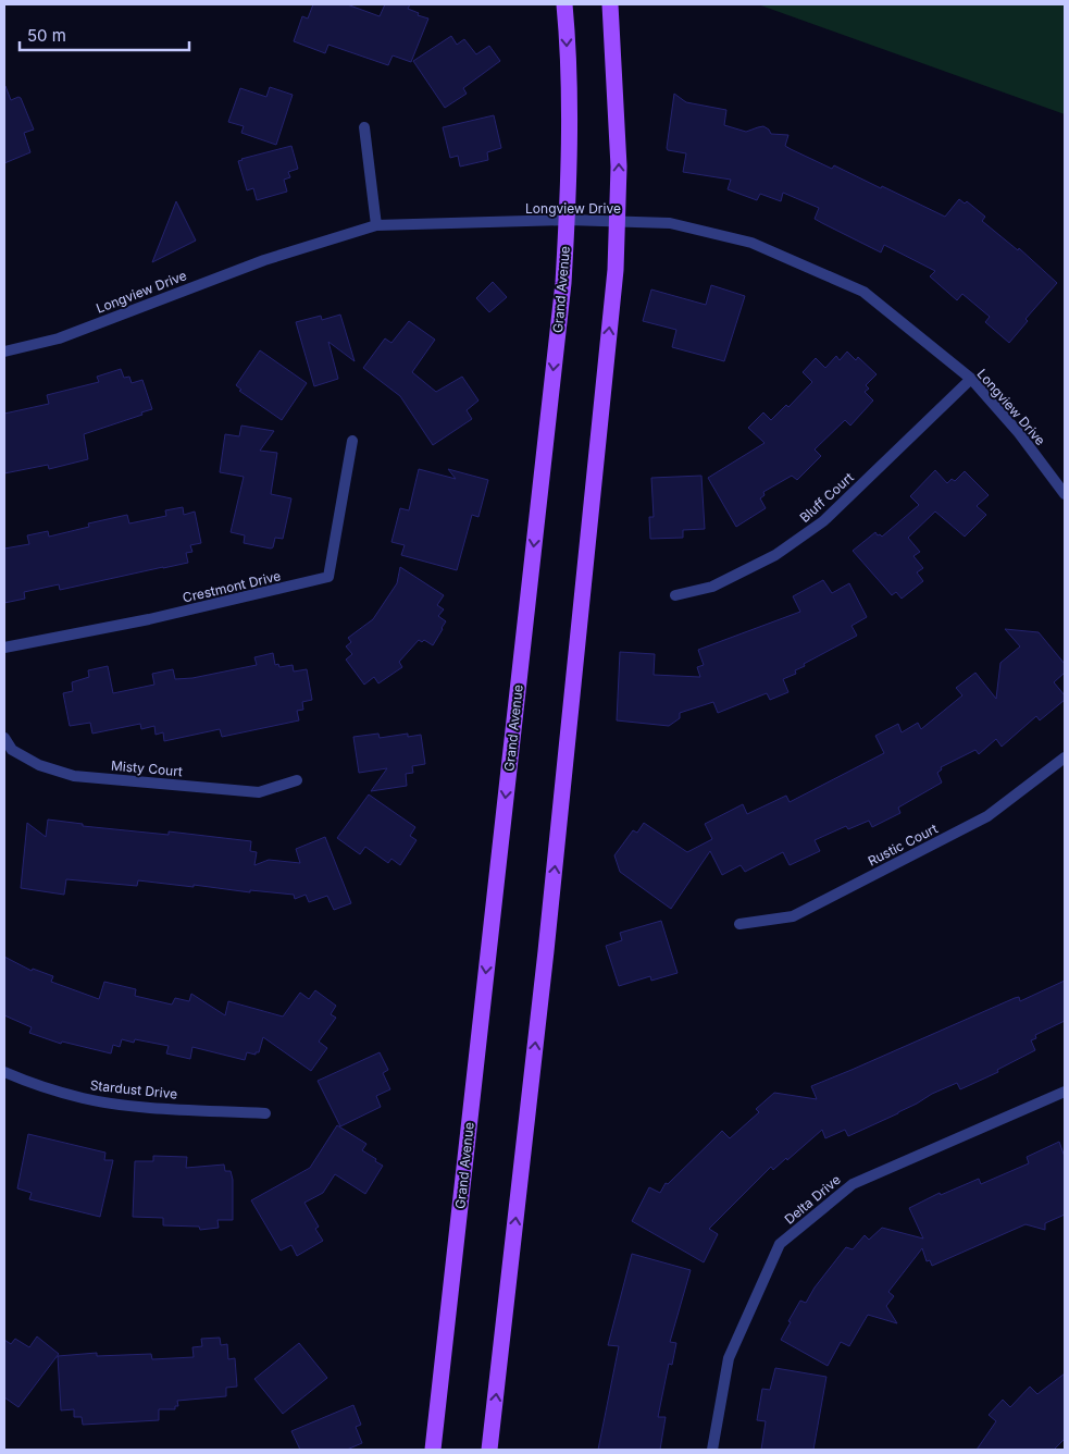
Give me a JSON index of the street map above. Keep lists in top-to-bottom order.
{
  "streets": {
    "main road": ["Grand Avenue"],
    "street": [
      "Longview Drive",
      "Bluff Court",
      "Crestmont Drive",
      "Misty Court",
      "Rustic Court",
      "Stardust Drive",
      "Delta Drive"
    ]
  },
  "crossings": [
    ["Longview Drive", "Grand Avenue"],
    ["Longview Drive", "Bluff Court"]
  ],
  "scale_bar": "50 m"
}
